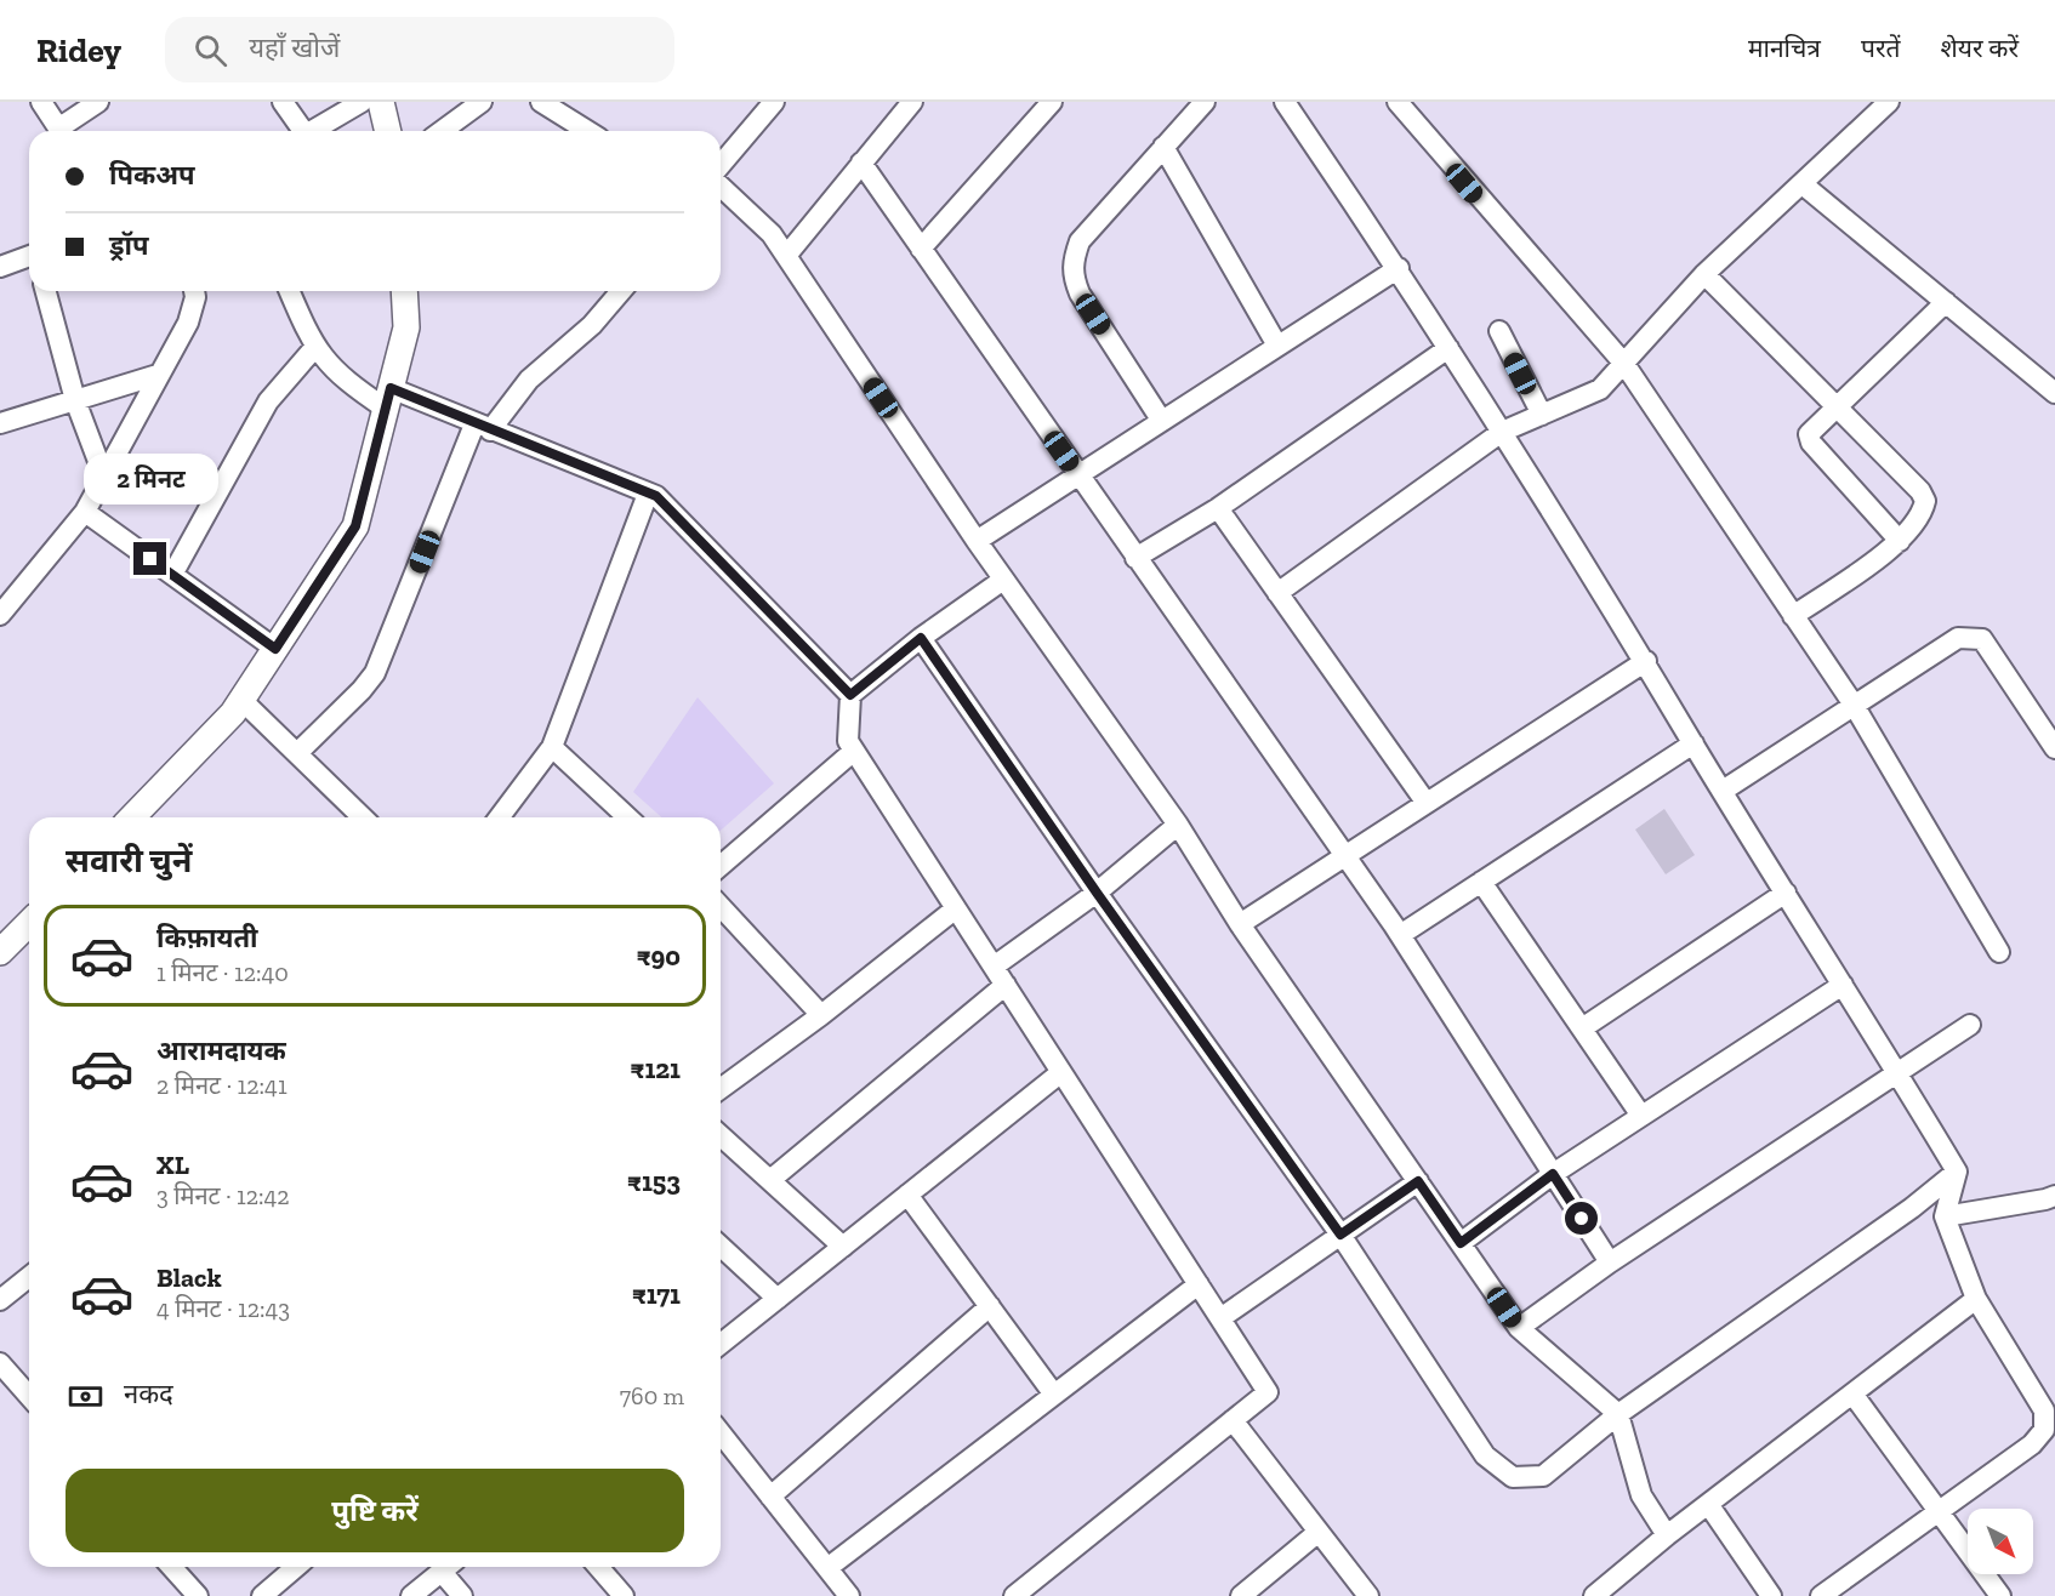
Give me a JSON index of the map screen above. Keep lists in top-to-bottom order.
{
  "north": "bottom right",
  "page": {
    "header": "Ridey",
    "search": "यहाँ खोजें",
    "nav": ["मानचित्र", "परतें", "शेयर करें"],
    "banner": ["पिकअप", "ड्रॉप"],
    "bubble": "2 मिनट",
    "heading": "सवारी चुनें",
    "list": [
      {
        "name": "किफ़ायती",
        "note": "1 मिनट · 12:40",
        "value": "₹90"
      },
      {
        "name": "आरामदायक",
        "note": "2 मिनट · 12:41",
        "value": "₹121"
      },
      {
        "name": "XL",
        "note": "3 मिनट · 12:42",
        "value": "₹153"
      },
      {
        "name": "Black",
        "note": "4 मिनट · 12:43",
        "value": "₹171"
      }
    ],
    "pay": ["नकद", "760 m"],
    "buttons": "पुष्टि करें"
  }
}
